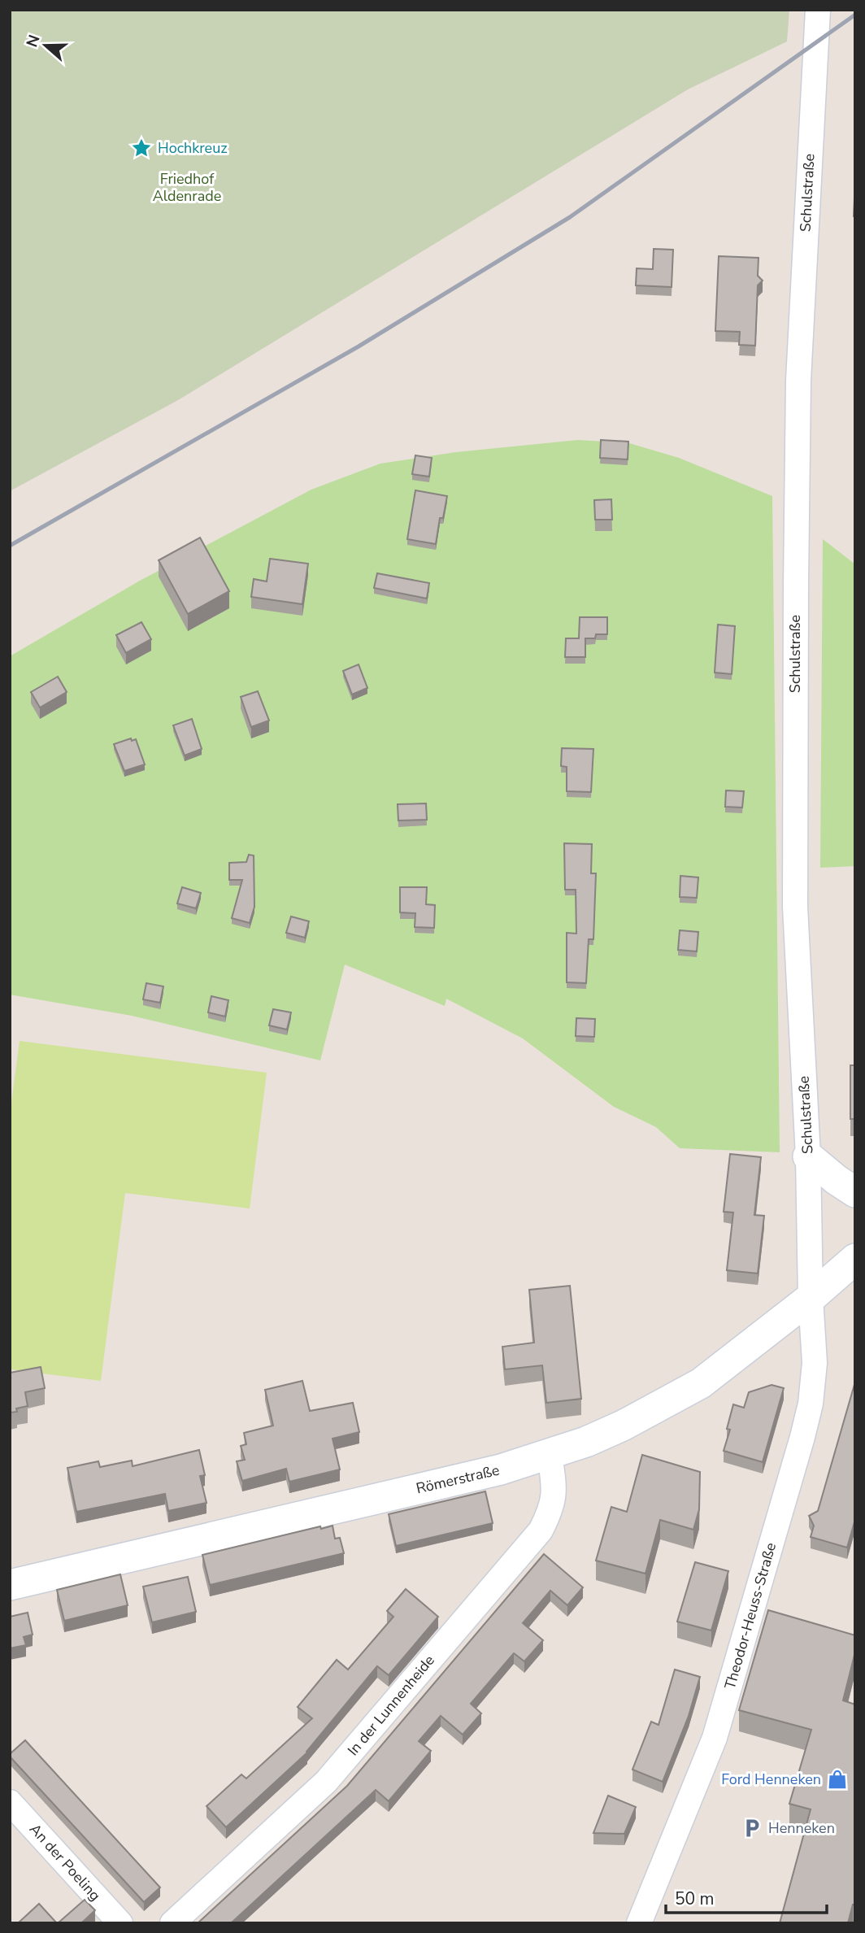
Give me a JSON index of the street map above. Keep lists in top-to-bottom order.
{
  "streets": {
    "street": [
      "Schulstraße",
      "Römerstraße",
      "Theodor-Heuss-Straße",
      "In der Lunnenheide",
      "An der Poeling"
    ]
  },
  "crossings": [
    ["Schulstraße", "Römerstraße"],
    ["Schulstraße", "Theodor-Heuss-Straße"],
    ["Römerstraße", "Theodor-Heuss-Straße"],
    ["Römerstraße", "In der Lunnenheide"]
  ],
  "parks": ["Friedhof Aldenrade"],
  "places": {
    "place": ["Hochkreuz"],
    "shop": ["Ford Henneken"],
    "parking": ["Henneken"]
  },
  "scale_bar": "50 m",
  "north": "left"
}
